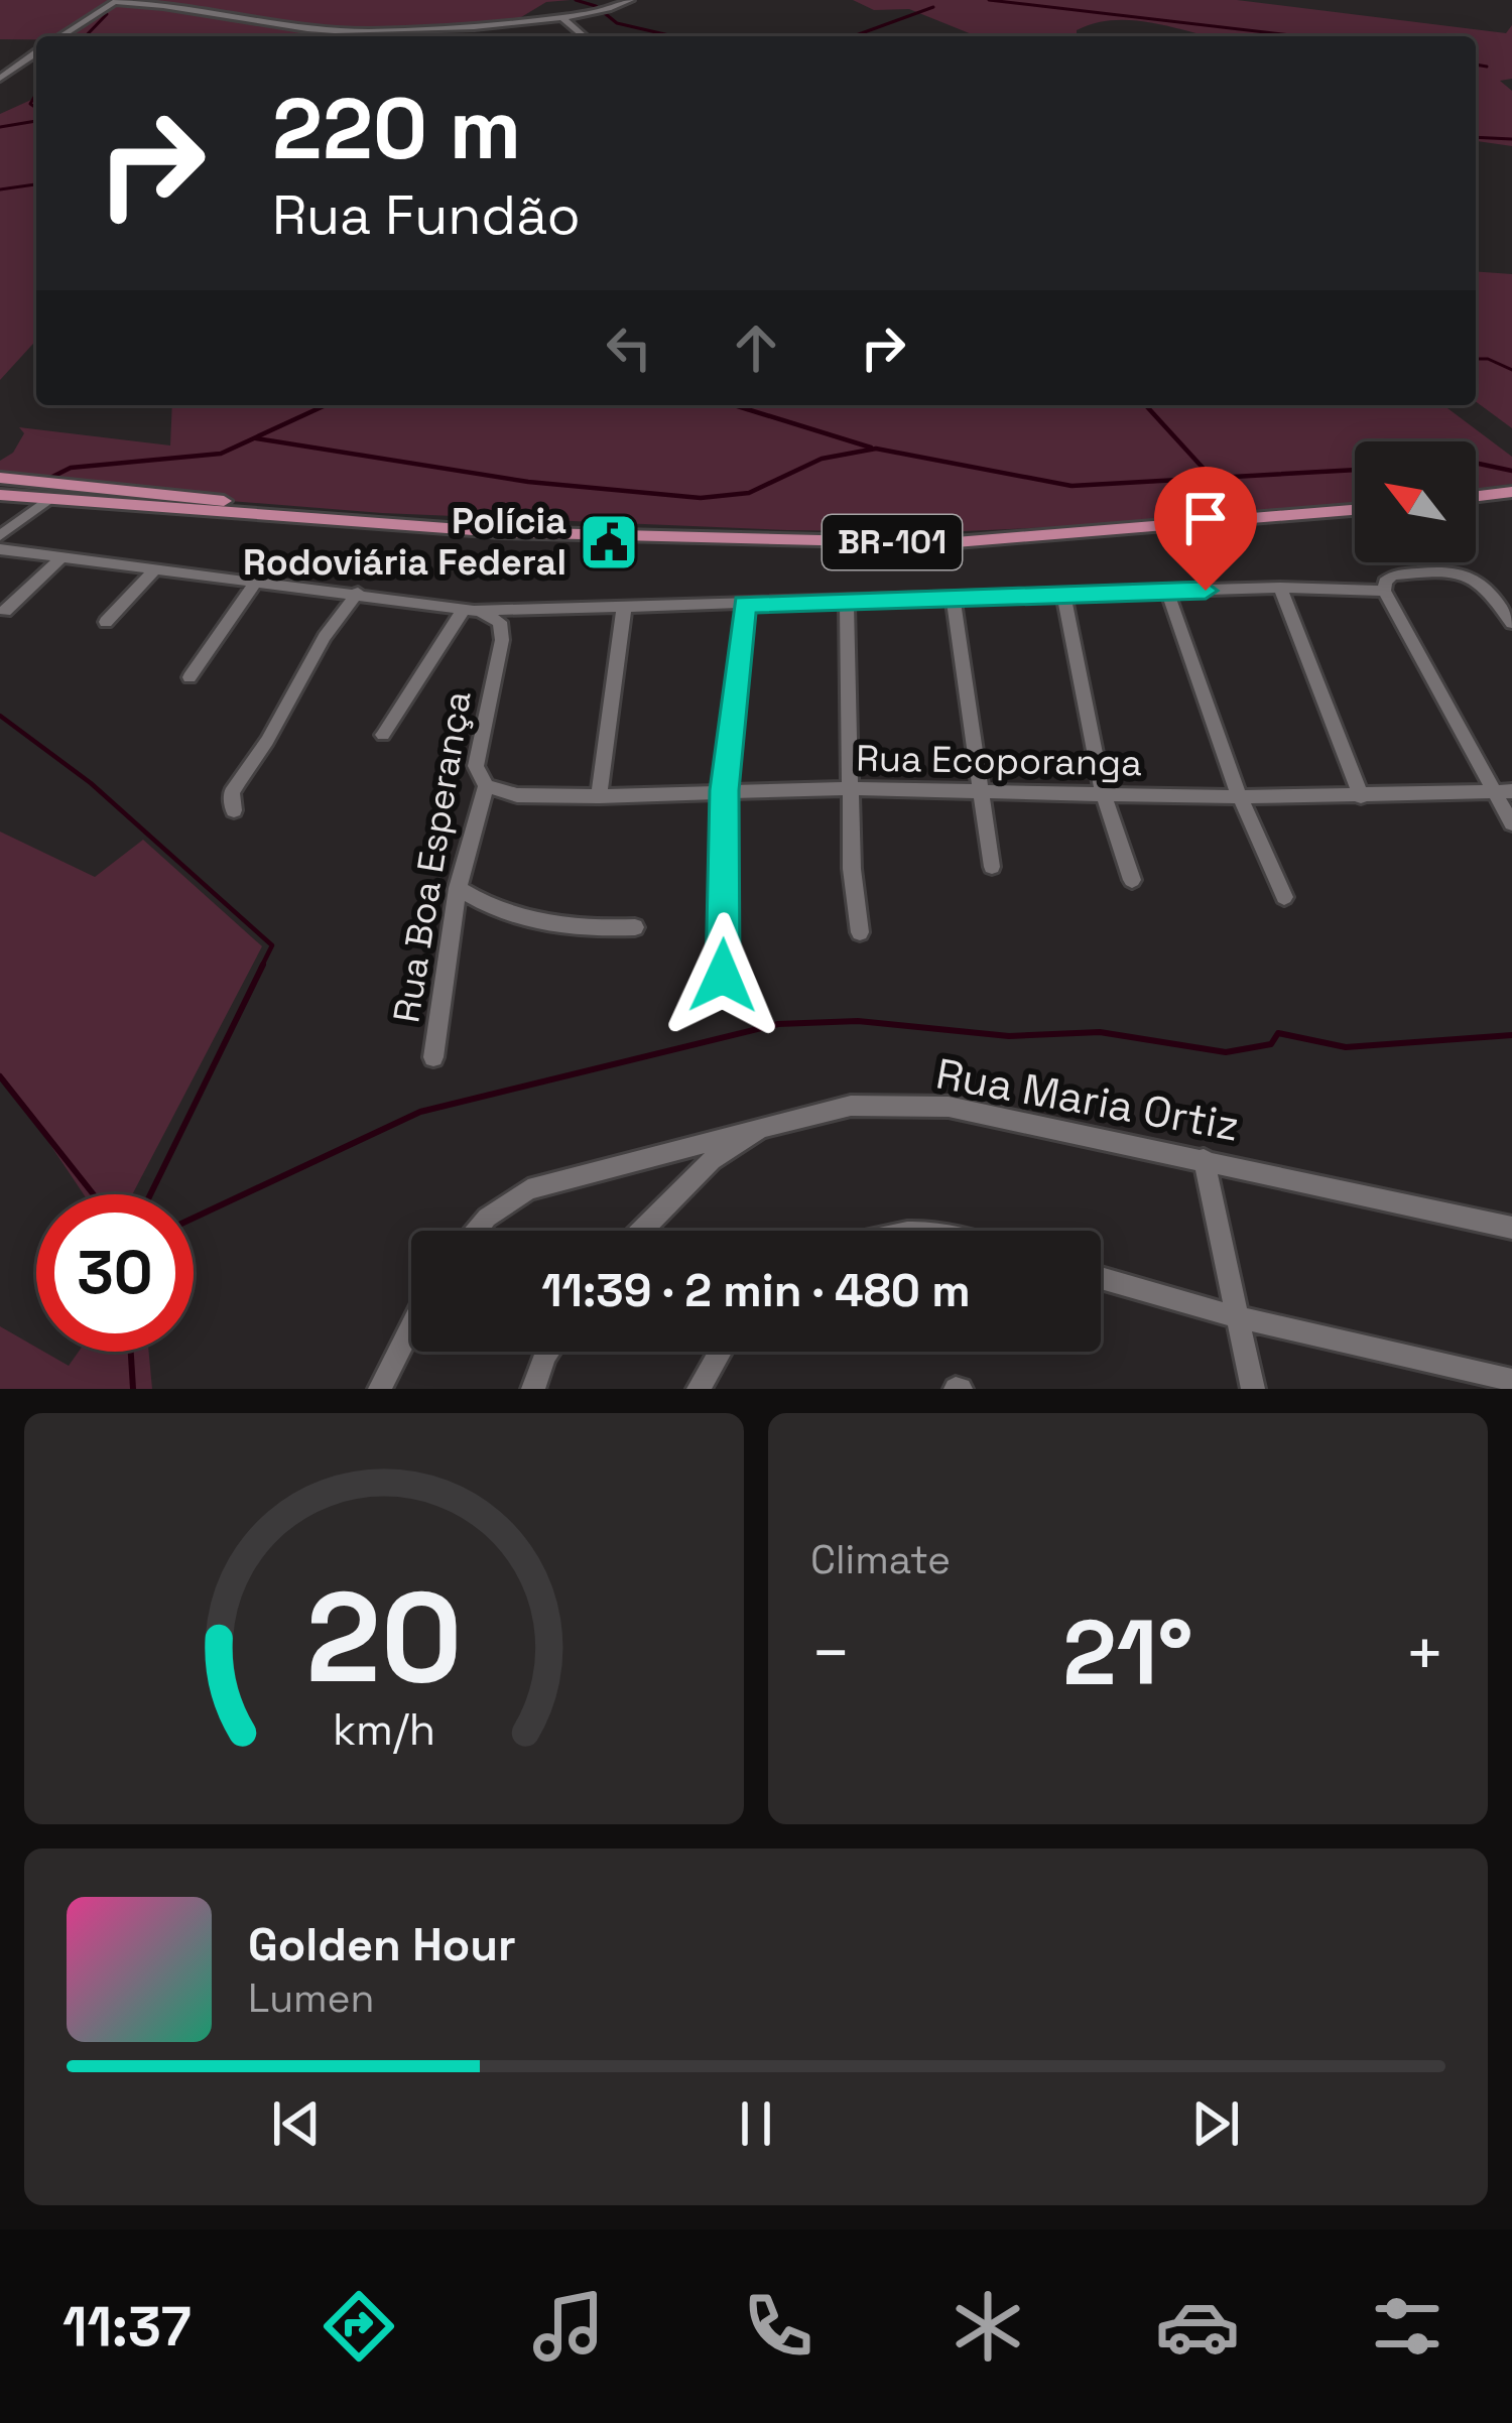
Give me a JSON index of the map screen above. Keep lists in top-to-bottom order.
{
  "streets": {
    "main road": ["BR-101"],
    "street": ["Rua Ecoporanga", "Rua Boa Esperança", "Rua Maria Ortiz"]
  },
  "crossings": [
    ["Rua Ecoporanga", "Rua Boa Esperança"]
  ],
  "places": {
    "public building": ["Polícia Rodoviária Federal"]
  },
  "north": "top left",
  "page": {
    "turn": ["220 m", "Rua Fundão"],
    "limit": "30",
    "trip": "11:39 · 2 min · 480 m",
    "tile": "Climate",
    "heat": ["−", "21°", "+"],
    "song": ["Golden Hour", "Lumen"],
    "tabs": "11:37",
    "gauge": ["20", "km/h"]
  }
}
